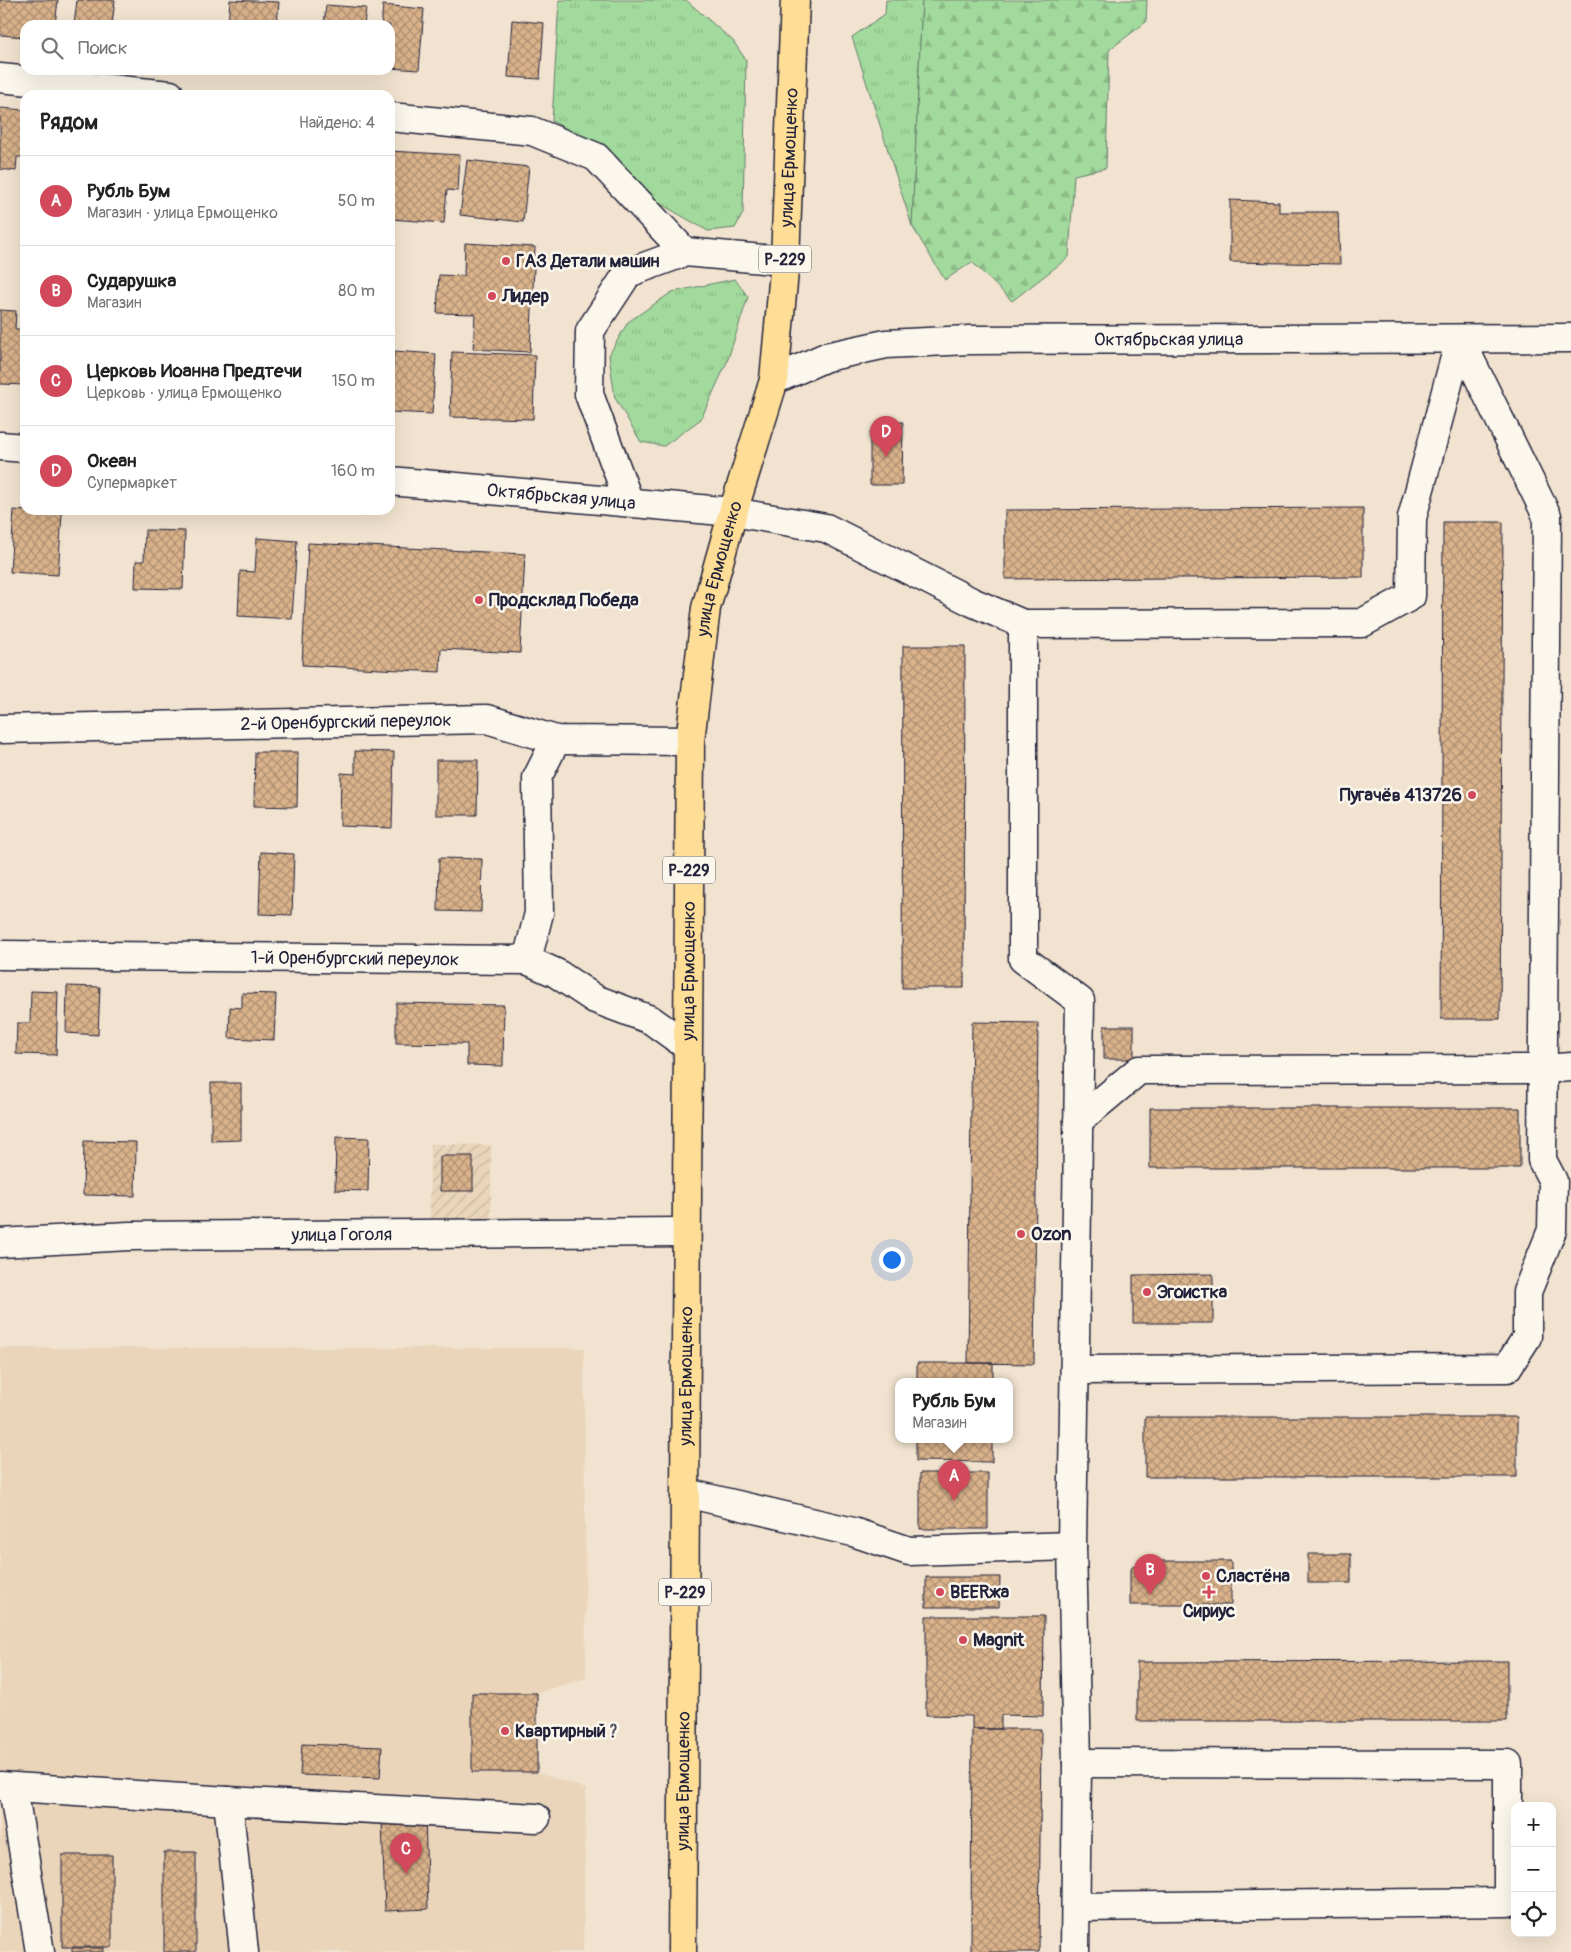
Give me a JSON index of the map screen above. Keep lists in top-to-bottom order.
{
  "streets": {
    "highway": ["улица Ермощенко", "Р-229"],
    "street": [
      "Октябрьская улица",
      "2-й Оренбургский переулок",
      "1-й Оренбургский переулок",
      "улица Гоголя"
    ]
  },
  "crossings": [
    ["улица Ермощенко", "Октябрьская улица"],
    ["улица Ермощенко", "2-й Оренбургский переулок"],
    ["улица Ермощенко", "1-й Оренбургский переулок"],
    ["улица Ермощенко", "улица Гоголя"]
  ],
  "places": {
    "other": [
      "ГАЗ Детали машин",
      "Лидер",
      "Продсклад Победа",
      "Пугачёв 413726",
      "Ozon",
      "Эгоистка",
      "Сластёна",
      "BEERжа",
      "Magnit",
      "Квартирный ?"
    ],
    "health": ["Сириус"]
  },
  "page": {
    "search": "Поиск",
    "heading": ["Рядом", "Найдено: 4"],
    "list": [
      {
        "mark": "A",
        "name": "Рубль Бум",
        "note": "Магазин · улица Ермощенко",
        "value": "50 m"
      },
      {
        "mark": "B",
        "name": "Сударушка",
        "note": "Магазин",
        "value": "80 m"
      },
      {
        "mark": "C",
        "name": "Церковь Иоанна Предтечи",
        "note": "Церковь · улица Ермощенко",
        "value": "150 m"
      },
      {
        "mark": "D",
        "name": "Океан",
        "note": "Супермаркет",
        "value": "160 m"
      }
    ],
    "pins": [
      "D",
      "A",
      "B",
      "C"
    ],
    "popup": ["Рубль Бум", "Магазин"],
    "map_buttons": ["+", "−"]
  }
}
